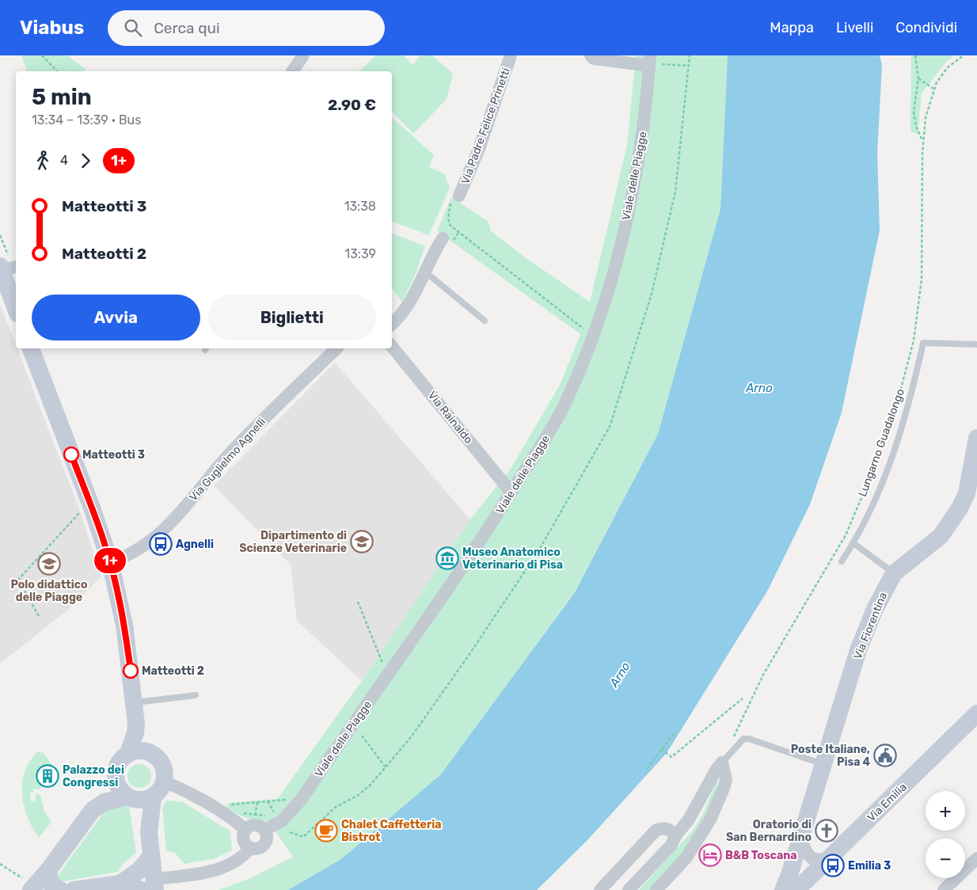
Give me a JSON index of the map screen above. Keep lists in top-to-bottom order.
{
  "streets": {
    "main road": ["Via Fiorentina", "Via Emilia"],
    "street": [
      "Via Padre Felice Prinetti",
      "Viale delle Piagge",
      "Via Rainaldo",
      "Via Guglielmo Agnelli"
    ],
    "path": ["Lungarno Guadalongo"]
  },
  "crossings": [
    ["Viale delle Piagge", "Via Rainaldo"]
  ],
  "water": ["Arno"],
  "places": {
    "other": ["Matteotti 3", "Matteotti 2"],
    "school or university": ["Dipartimento di Scienze Veterinarie", "Polo didattico delle Piagge"],
    "bus stop": ["Agnelli", "Emilia 3"],
    "museum": ["Museo Anatomico Veterinario di Pisa"],
    "public building": ["Poste Italiane, Pisa 4"],
    "building": ["Palazzo dei Congressi"],
    "cafe": ["Chalet Caffetteria Bistrot"],
    "church": ["Oratorio di San Bernardino"],
    "hotel": ["B&B Toscana"]
  },
  "lines": ["bus line 1+"],
  "page": {
    "header": "Viabus",
    "search": "Cerca qui",
    "nav": ["Mappa", "Livelli", "Condividi"],
    "on_map": "1+",
    "heading": ["5 min", "13:34 – 13:39 · Bus", "2.90 €"],
    "legs": ["4", "1+"],
    "list": [
      {
        "name": "Matteotti 3",
        "value": "13:38"
      },
      {
        "name": "Matteotti 2",
        "value": "13:39"
      }
    ],
    "buttons": ["Avvia", "Biglietti"],
    "map_buttons": ["+", "−"]
  }
}
